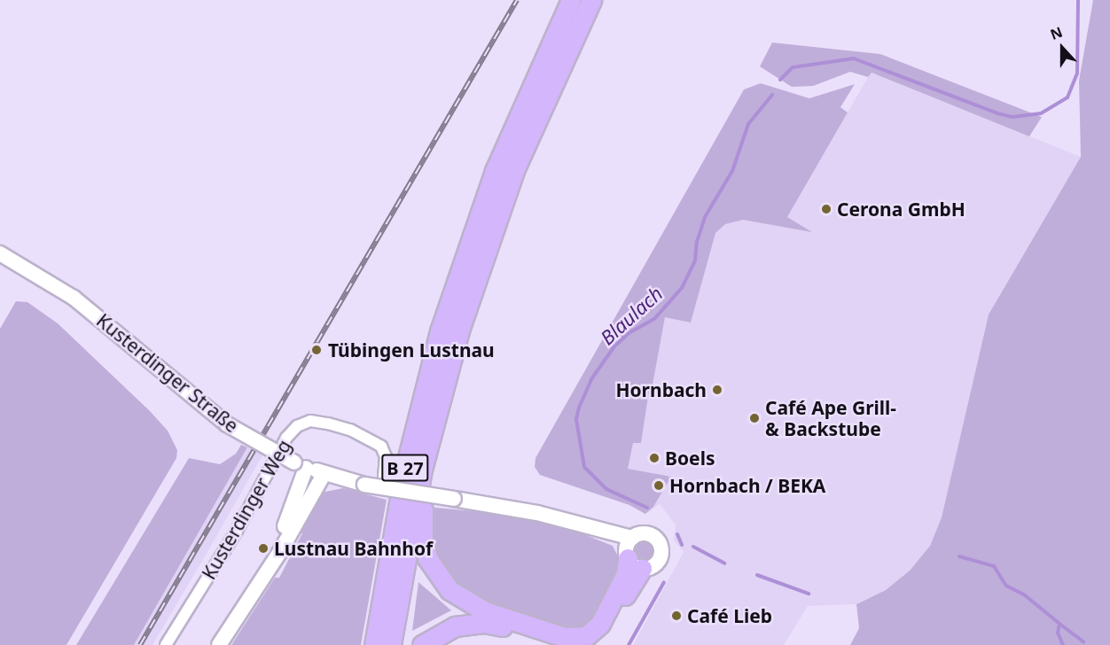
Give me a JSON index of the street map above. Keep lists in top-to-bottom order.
{
  "streets": {
    "highway": ["B 27"],
    "street": ["Kusterdinger Straße", "Kusterdinger Weg"]
  },
  "water": ["Blaulach"],
  "places": [
    "Cerona GmbH",
    "Tübingen Lustnau",
    "Hornbach",
    "Café Ape Grill- & Backstube",
    "Boels",
    "Hornbach / BEKA",
    "Lustnau Bahnhof",
    "Café Lieb"
  ],
  "north": "top"
}
